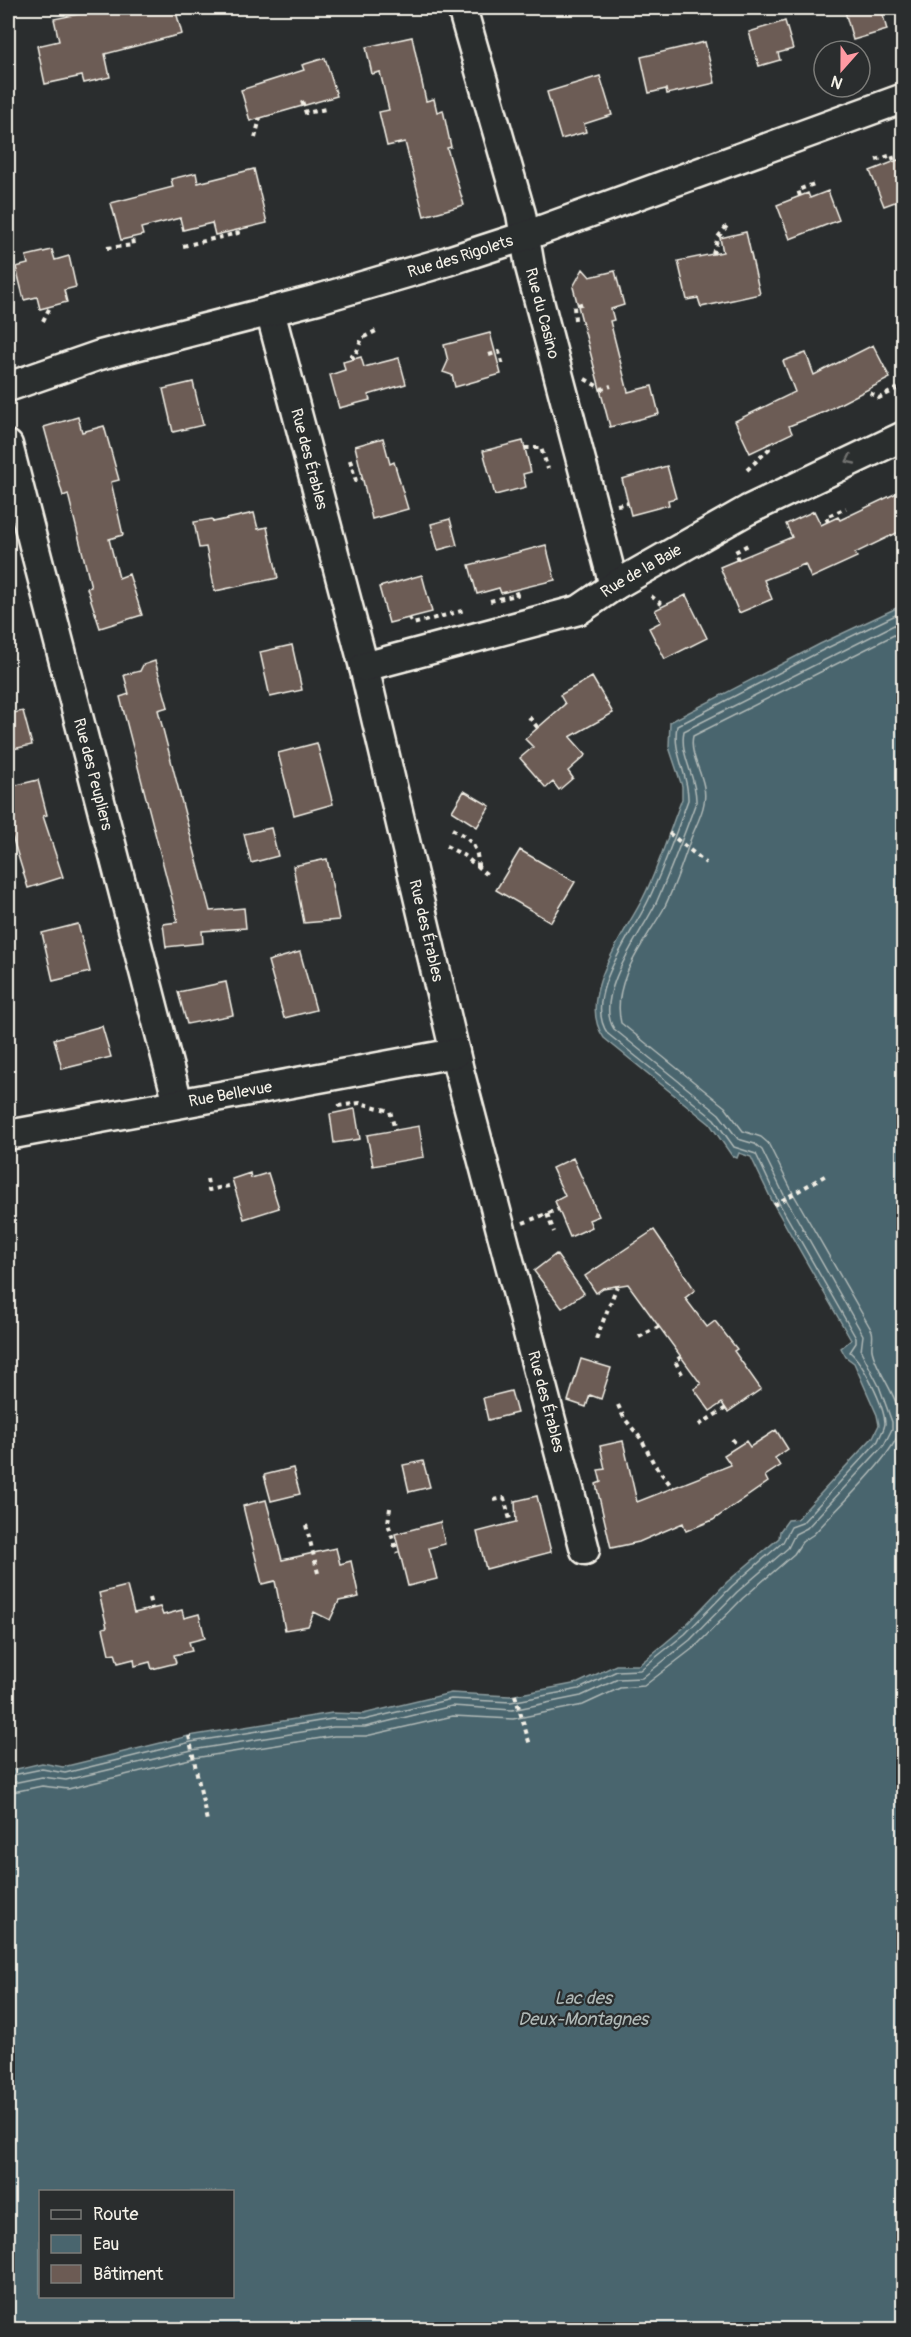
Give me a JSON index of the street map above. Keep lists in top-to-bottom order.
{
  "streets": {
    "street": [
      "Rue des Rigolets",
      "Rue du Casino",
      "Rue des Érables",
      "Rue de la Baie",
      "Rue des Peupliers",
      "Rue Bellevue"
    ]
  },
  "crossings": [
    ["Rue des Rigolets", "Rue du Casino"],
    ["Rue des Rigolets", "Rue des Érables"],
    ["Rue du Casino", "Rue de la Baie"],
    ["Rue des Érables", "Rue de la Baie"],
    ["Rue des Érables", "Rue Bellevue"],
    ["Rue des Peupliers", "Rue Bellevue"]
  ],
  "one_way": ["Rue de la Baie"],
  "water": ["Lac des Deux-Montagnes"],
  "legend": ["Route", "Eau", "Bâtiment"],
  "north": "bottom"
}
